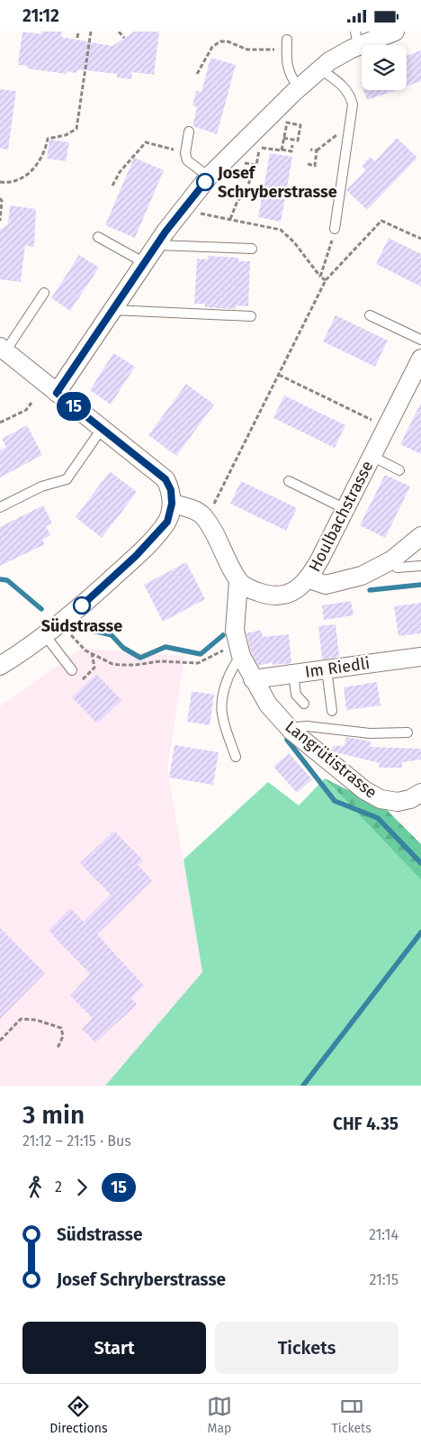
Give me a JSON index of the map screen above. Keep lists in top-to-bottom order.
{
  "streets": {
    "street": ["Houlbachstrasse", "Im Riedli", "Langrütistrasse"]
  },
  "crossings": [
    ["Houlbachstrasse", "Langrütistrasse"],
    ["Im Riedli", "Langrütistrasse"]
  ],
  "places": ["Josef Schryberstrasse", "Südstrasse"],
  "lines": ["bus line 15"],
  "page": {
    "status": "21:12",
    "on_map": "15",
    "heading": ["3 min", "21:12 – 21:15 · Bus", "CHF 4.35"],
    "legs": ["2", "15"],
    "list": [
      {
        "name": "Südstrasse",
        "value": "21:14"
      },
      {
        "name": "Josef Schryberstrasse",
        "value": "21:15"
      }
    ],
    "buttons": ["Start", "Tickets"],
    "tabs": ["Directions", "Map", "Tickets"]
  }
}
